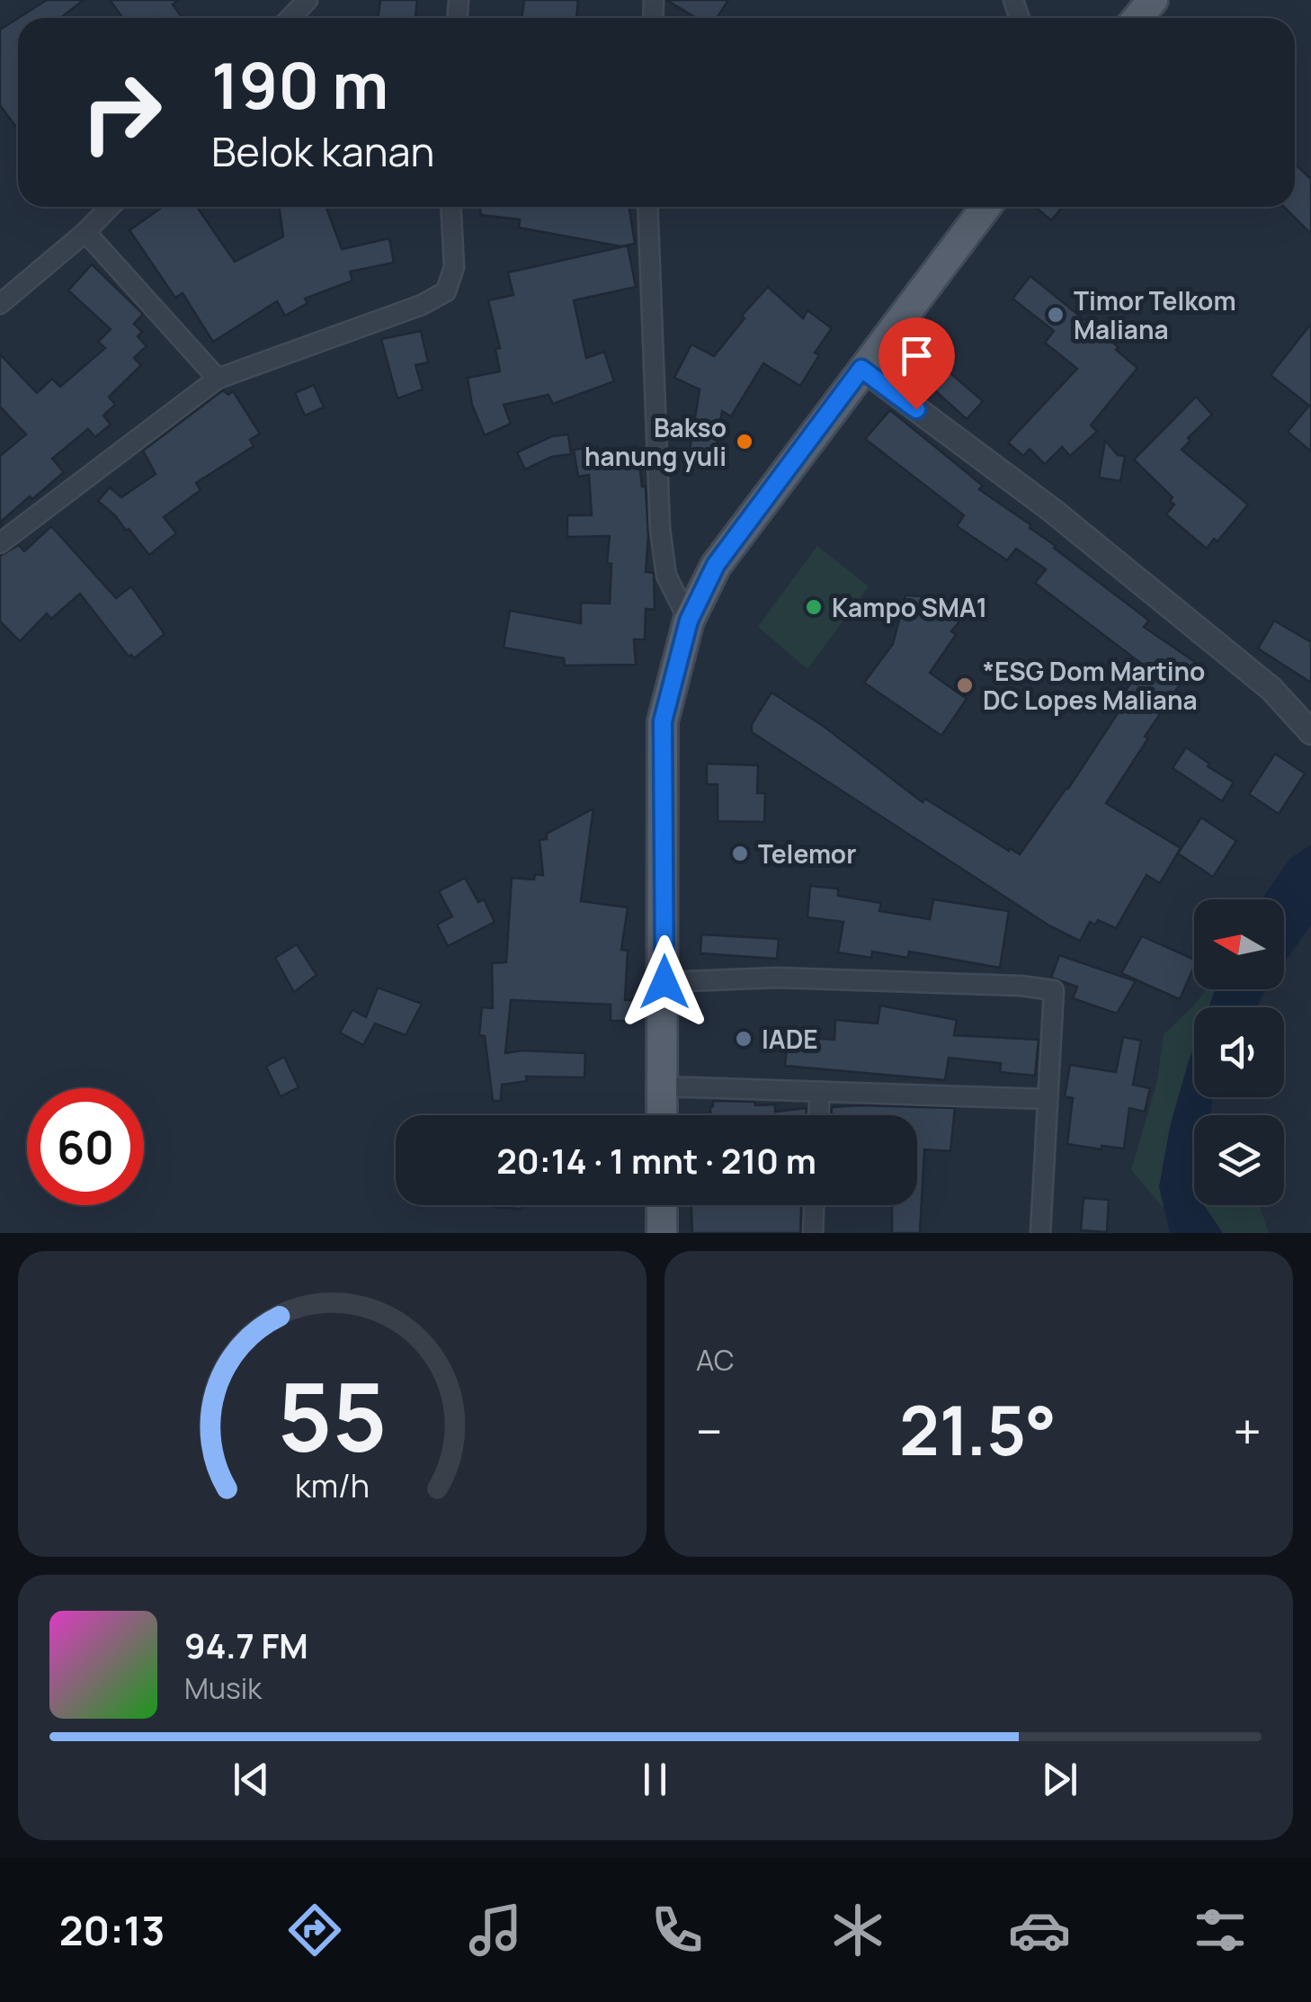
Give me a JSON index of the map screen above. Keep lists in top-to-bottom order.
{
  "places": [
    "Timor Telkom Maliana",
    "Bakso hanung yuli",
    "Kampo SMA1",
    "*ESG Dom Martino DC Lopes Maliana",
    "Telemor",
    "IADE"
  ],
  "north": "left",
  "page": {
    "turn": ["190 m", "Belok kanan"],
    "limit": "60",
    "trip": "20:14 · 1 mnt · 210 m",
    "tile": "AC",
    "heat": ["−", "21.5°", "+"],
    "song": ["94.7 FM", "Musik"],
    "tabs": "20:13",
    "gauge": ["55", "km/h"]
  }
}
